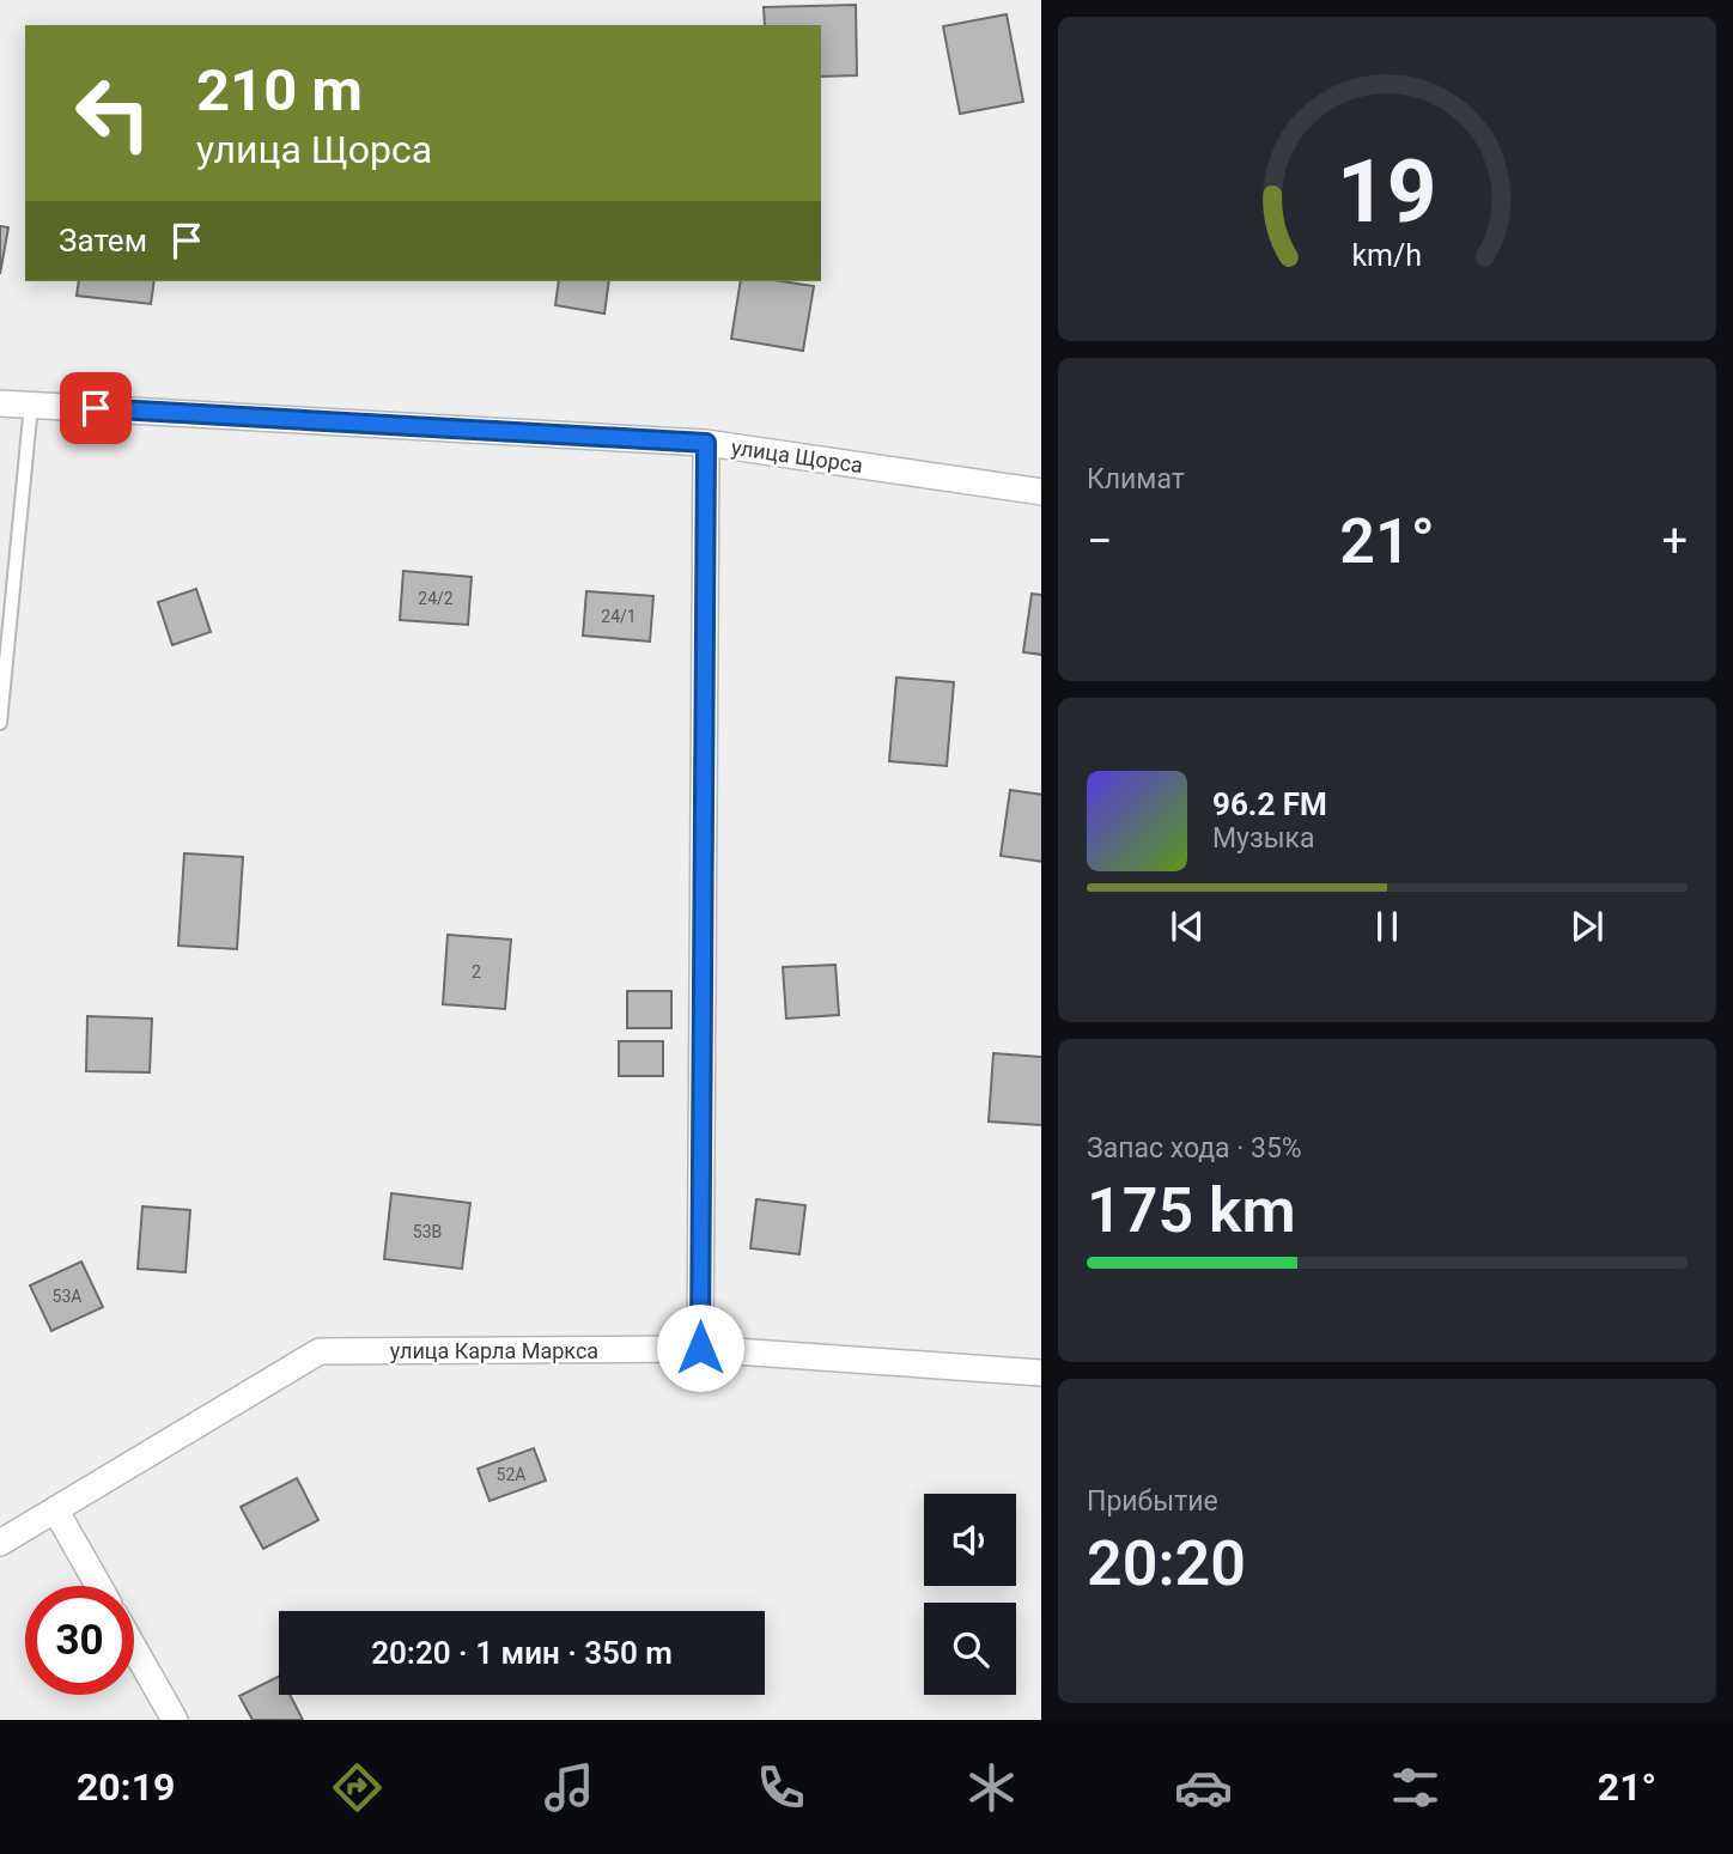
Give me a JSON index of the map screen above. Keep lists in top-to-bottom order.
{
  "streets": {
    "street": ["улица Щорса", "улица Карла Маркса"]
  },
  "house_numbers": [
    "24/2",
    "24/1",
    "2",
    "53В",
    "53А",
    "52А"
  ],
  "page": {
    "turn": ["210 m", "улица Щорса"],
    "then": "Затем",
    "tile": [
      "Климат",
      ["Запас хода · 35%", "175 km"],
      ["Прибытие", "20:20"]
    ],
    "heat": ["−", "21°", "+"],
    "song": ["96.2 FM", "Музыка"],
    "limit": "30",
    "trip": "20:20 · 1 мин · 350 m",
    "tabs": ["20:19", "21°"],
    "gauge": ["19", "km/h"]
  }
}
